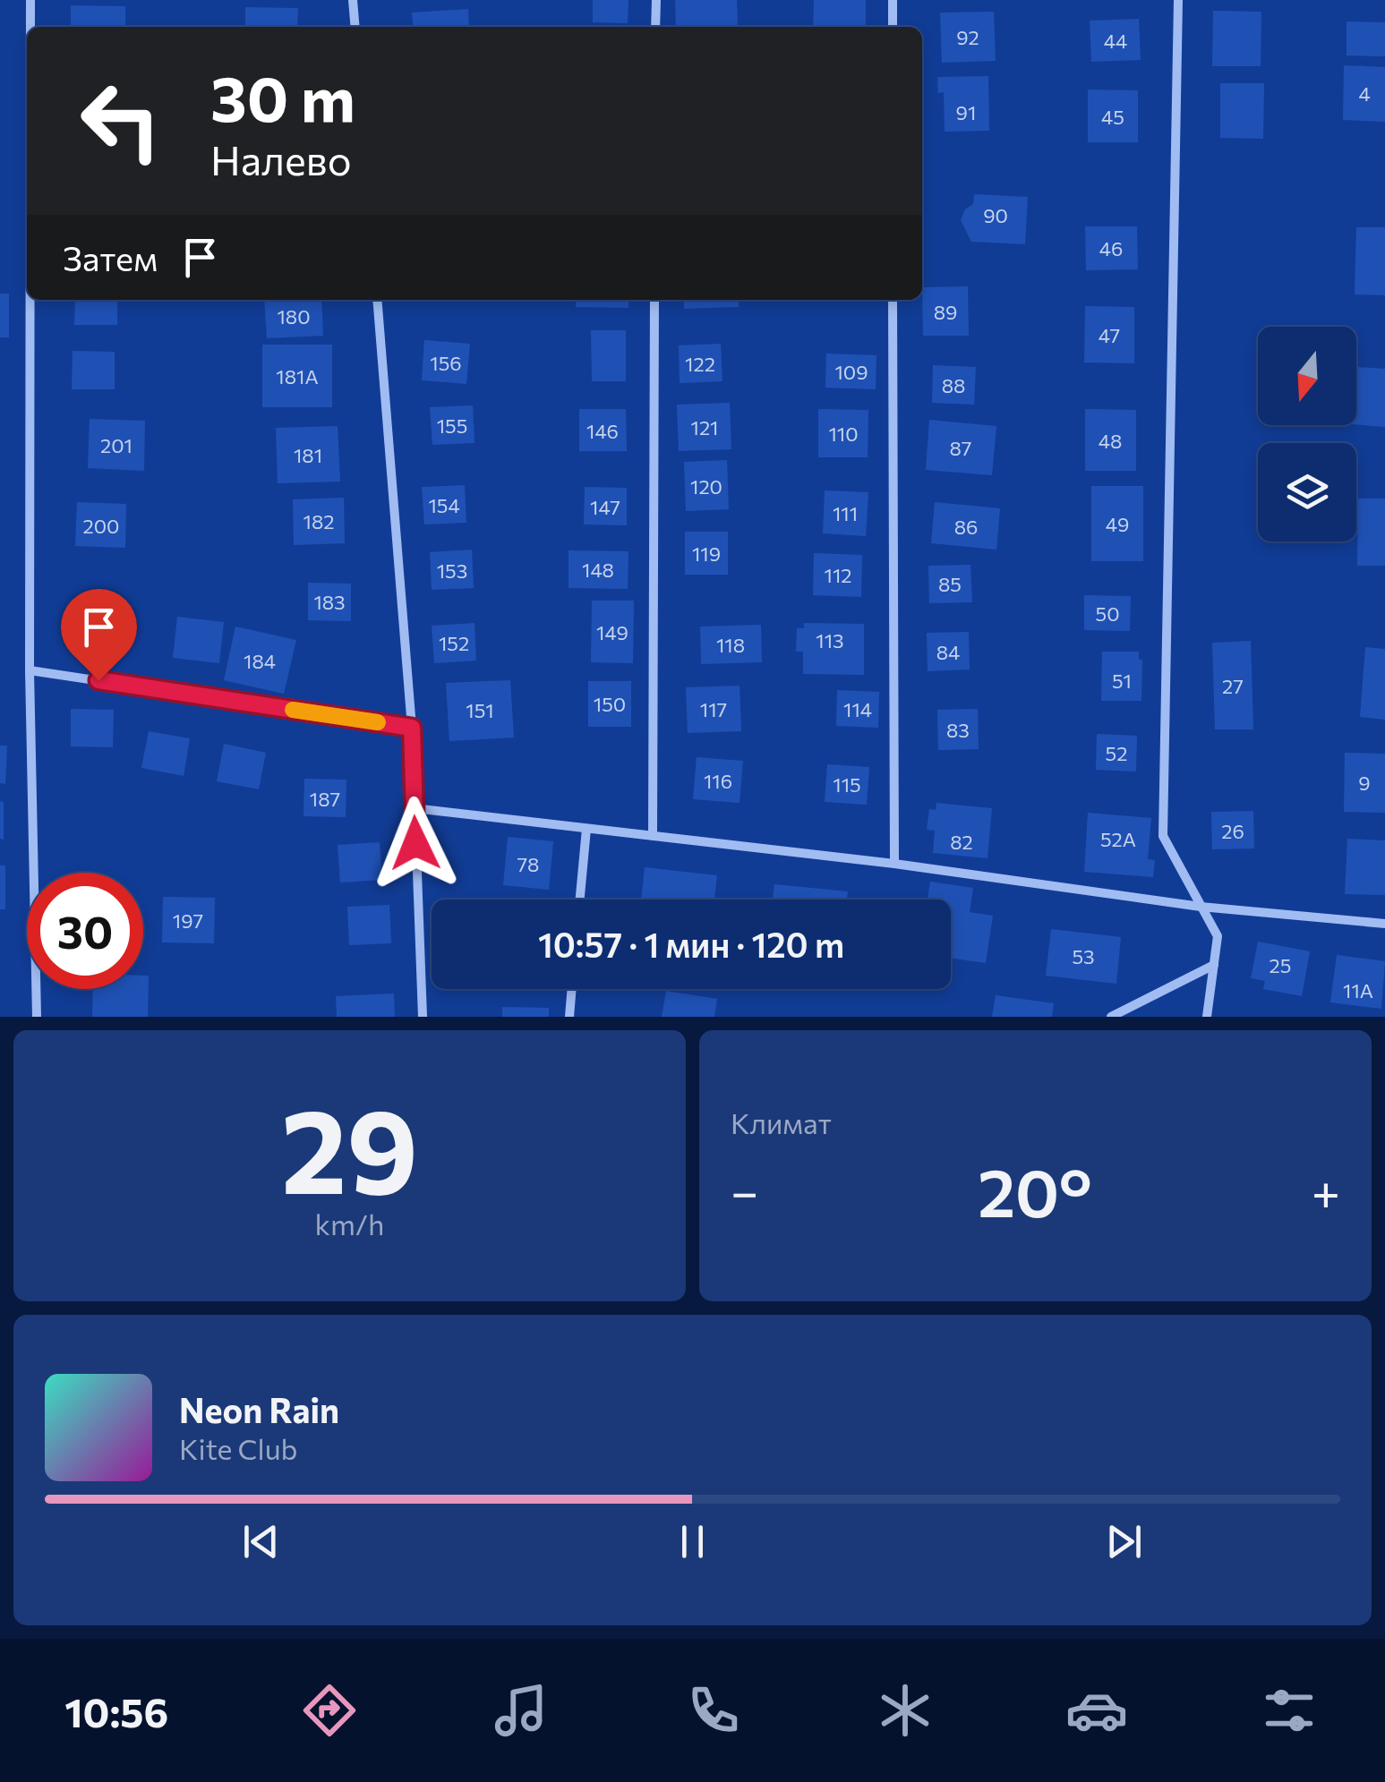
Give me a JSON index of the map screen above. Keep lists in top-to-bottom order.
{
  "house_numbers": [
    "92",
    "44",
    "4",
    "91",
    "45",
    "90",
    "46",
    "89",
    "180",
    "47",
    "156",
    "122",
    "109",
    "181А",
    "88",
    "155",
    "121",
    "146",
    "110",
    "48",
    "201",
    "87",
    "181",
    "120",
    "154",
    "147",
    "111",
    "182",
    "49",
    "200",
    "86",
    "119",
    "148",
    "153",
    "112",
    "85",
    "183",
    "50",
    "149",
    "113",
    "152",
    "118",
    "84",
    "184",
    "51",
    "27",
    "150",
    "117",
    "114",
    "151",
    "83",
    "52",
    "116",
    "9",
    "115",
    "187",
    "26",
    "52А",
    "82",
    "78",
    "197",
    "53",
    "25",
    "11А"
  ],
  "north": "bottom",
  "page": {
    "turn": ["30 m", "Налево"],
    "then": "Затем",
    "limit": "30",
    "trip": "10:57 · 1 мин · 120 m",
    "tile": [
      ["29", "km/h"],
      "Климат"
    ],
    "heat": ["−", "20°", "+"],
    "song": ["Neon Rain", "Kite Club"],
    "tabs": "10:56"
  }
}
